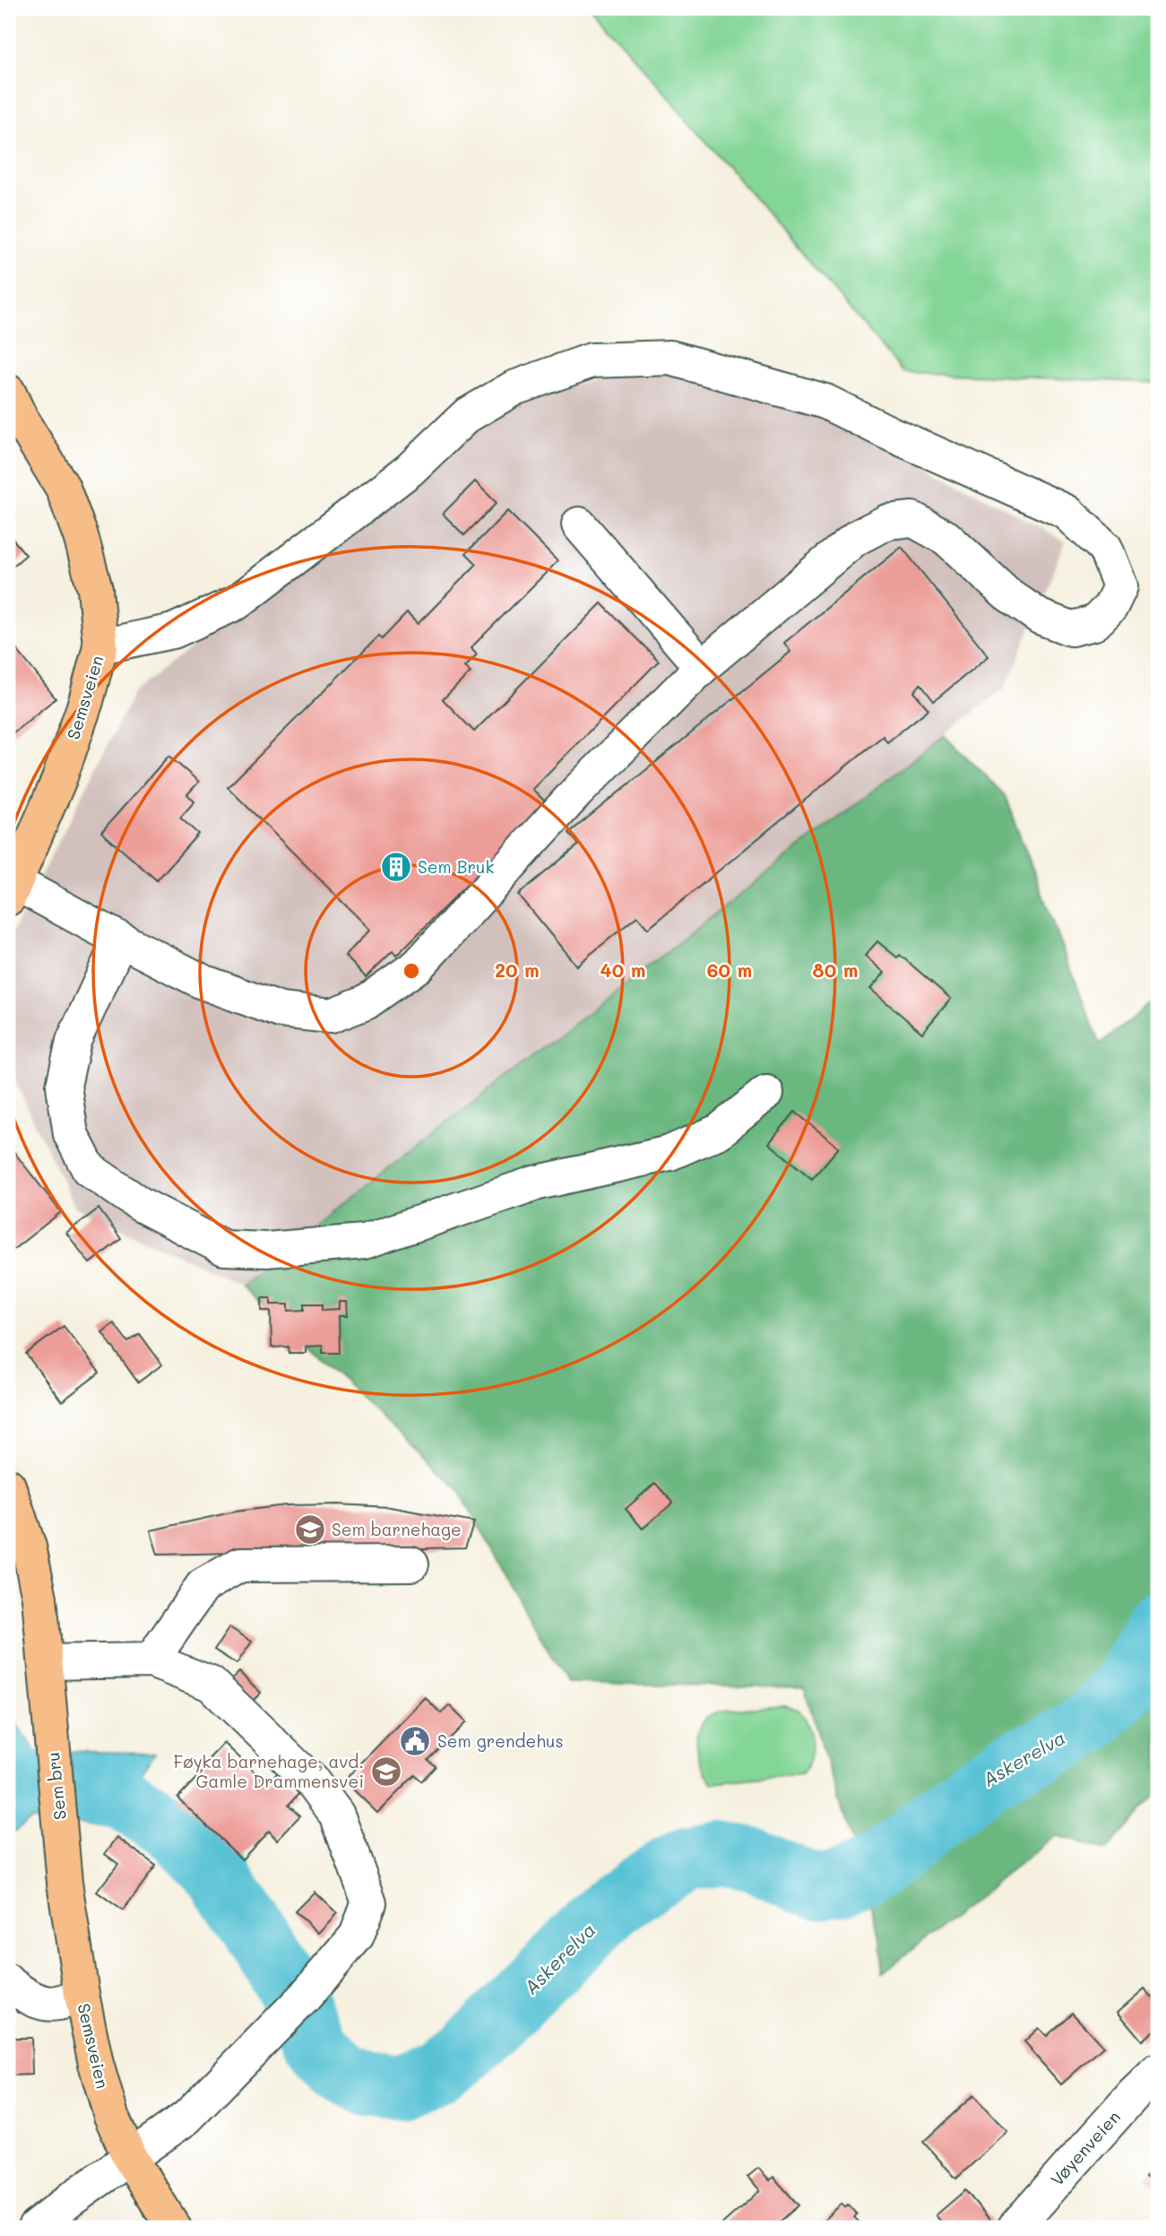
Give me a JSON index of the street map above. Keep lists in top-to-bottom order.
{
  "streets": {
    "main road": ["Semsveien", "Sem bru"],
    "street": ["Vøyenveien"]
  },
  "crossings": [
    ["Semsveien", "Sem bru"]
  ],
  "water": ["Askerelva"],
  "places": {
    "building": ["Sem Bruk"],
    "school or university": ["Sem barnehage", "Føyka barnehage, avd. Gamle Drammensvei"],
    "public building": ["Sem grendehus"]
  },
  "rings": [
    "20 m",
    "40 m",
    "60 m",
    "80 m"
  ]
}
